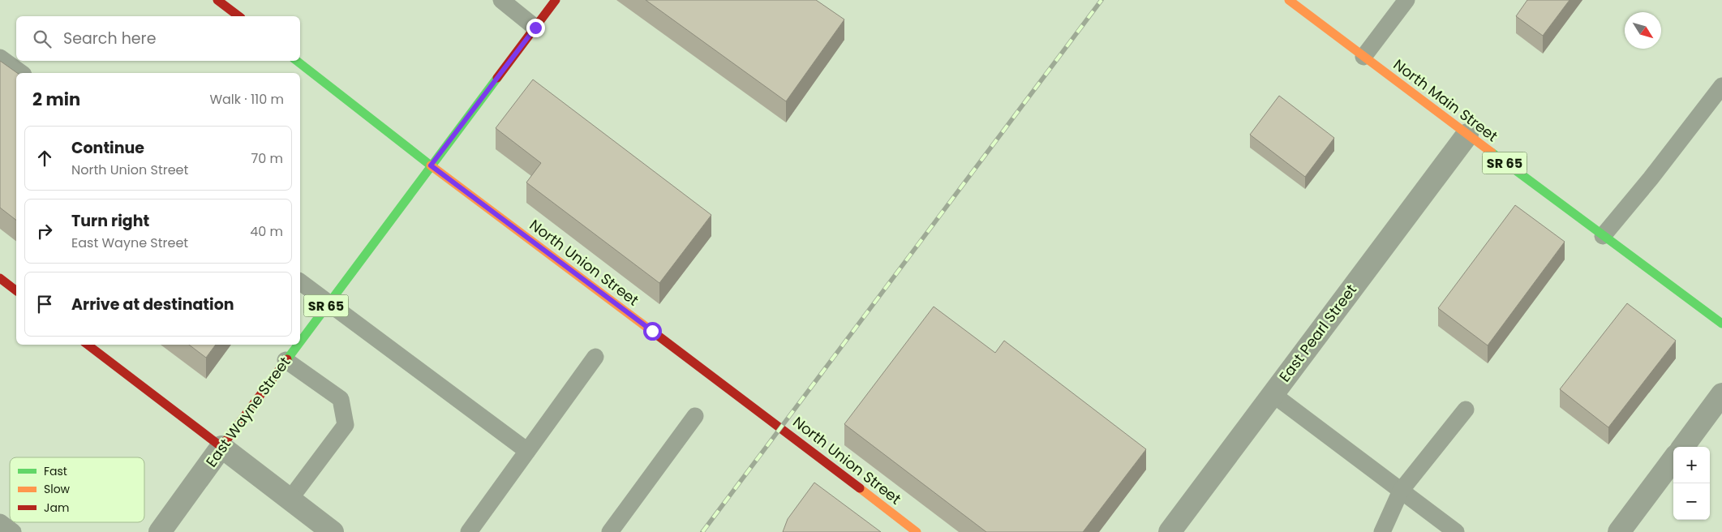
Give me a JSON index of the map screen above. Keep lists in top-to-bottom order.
{
  "streets": {
    "main road": [
      "North Main Street",
      "SR 65",
      "North Union Street",
      "East Wayne Street"
    ],
    "street": ["East Pearl Street"]
  },
  "crossings": [
    ["North Main Street", "East Pearl Street"],
    ["North Union Street", "East Wayne Street"]
  ],
  "legend": ["Fast", "Slow", "Jam"],
  "north": "bottom right",
  "page": {
    "search": "Search here",
    "heading": ["2 min", "Walk · 110 m"],
    "list": [
      ["Continue", "North Union Street", "70 m"],
      ["Turn right", "East Wayne Street", "40 m"],
      "Arrive at destination"
    ],
    "map_buttons": ["+", "−"]
  }
}
